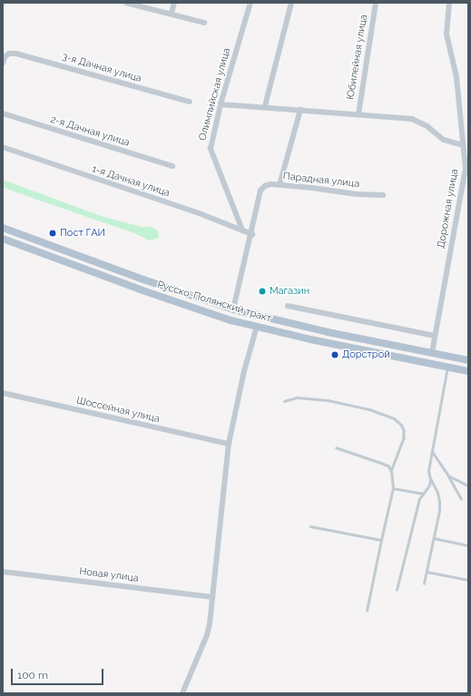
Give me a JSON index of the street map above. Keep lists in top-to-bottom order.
{
  "streets": {
    "main road": ["Русско-Полянский тракт"],
    "street": [
      "Юбилейная улица",
      "3-я Дачная улица",
      "Олимпийская улица",
      "2-я Дачная улица",
      "Парадная улица",
      "1-я Дачная улица",
      "Дорожная улица",
      "Шоссейная улица",
      "Новая улица"
    ]
  },
  "crossings": [
    ["Олимпийская улица", "1-я Дачная улица"],
    ["Парадная улица", "1-я Дачная улица"],
    ["Парадная улица", "Русско-Полянский тракт"],
    ["Дорожная улица", "Русско-Полянский тракт"]
  ],
  "places": ["Пост ГАИ", "Магазин", "Дорстрой"],
  "scale_bar": "100 m"
}
